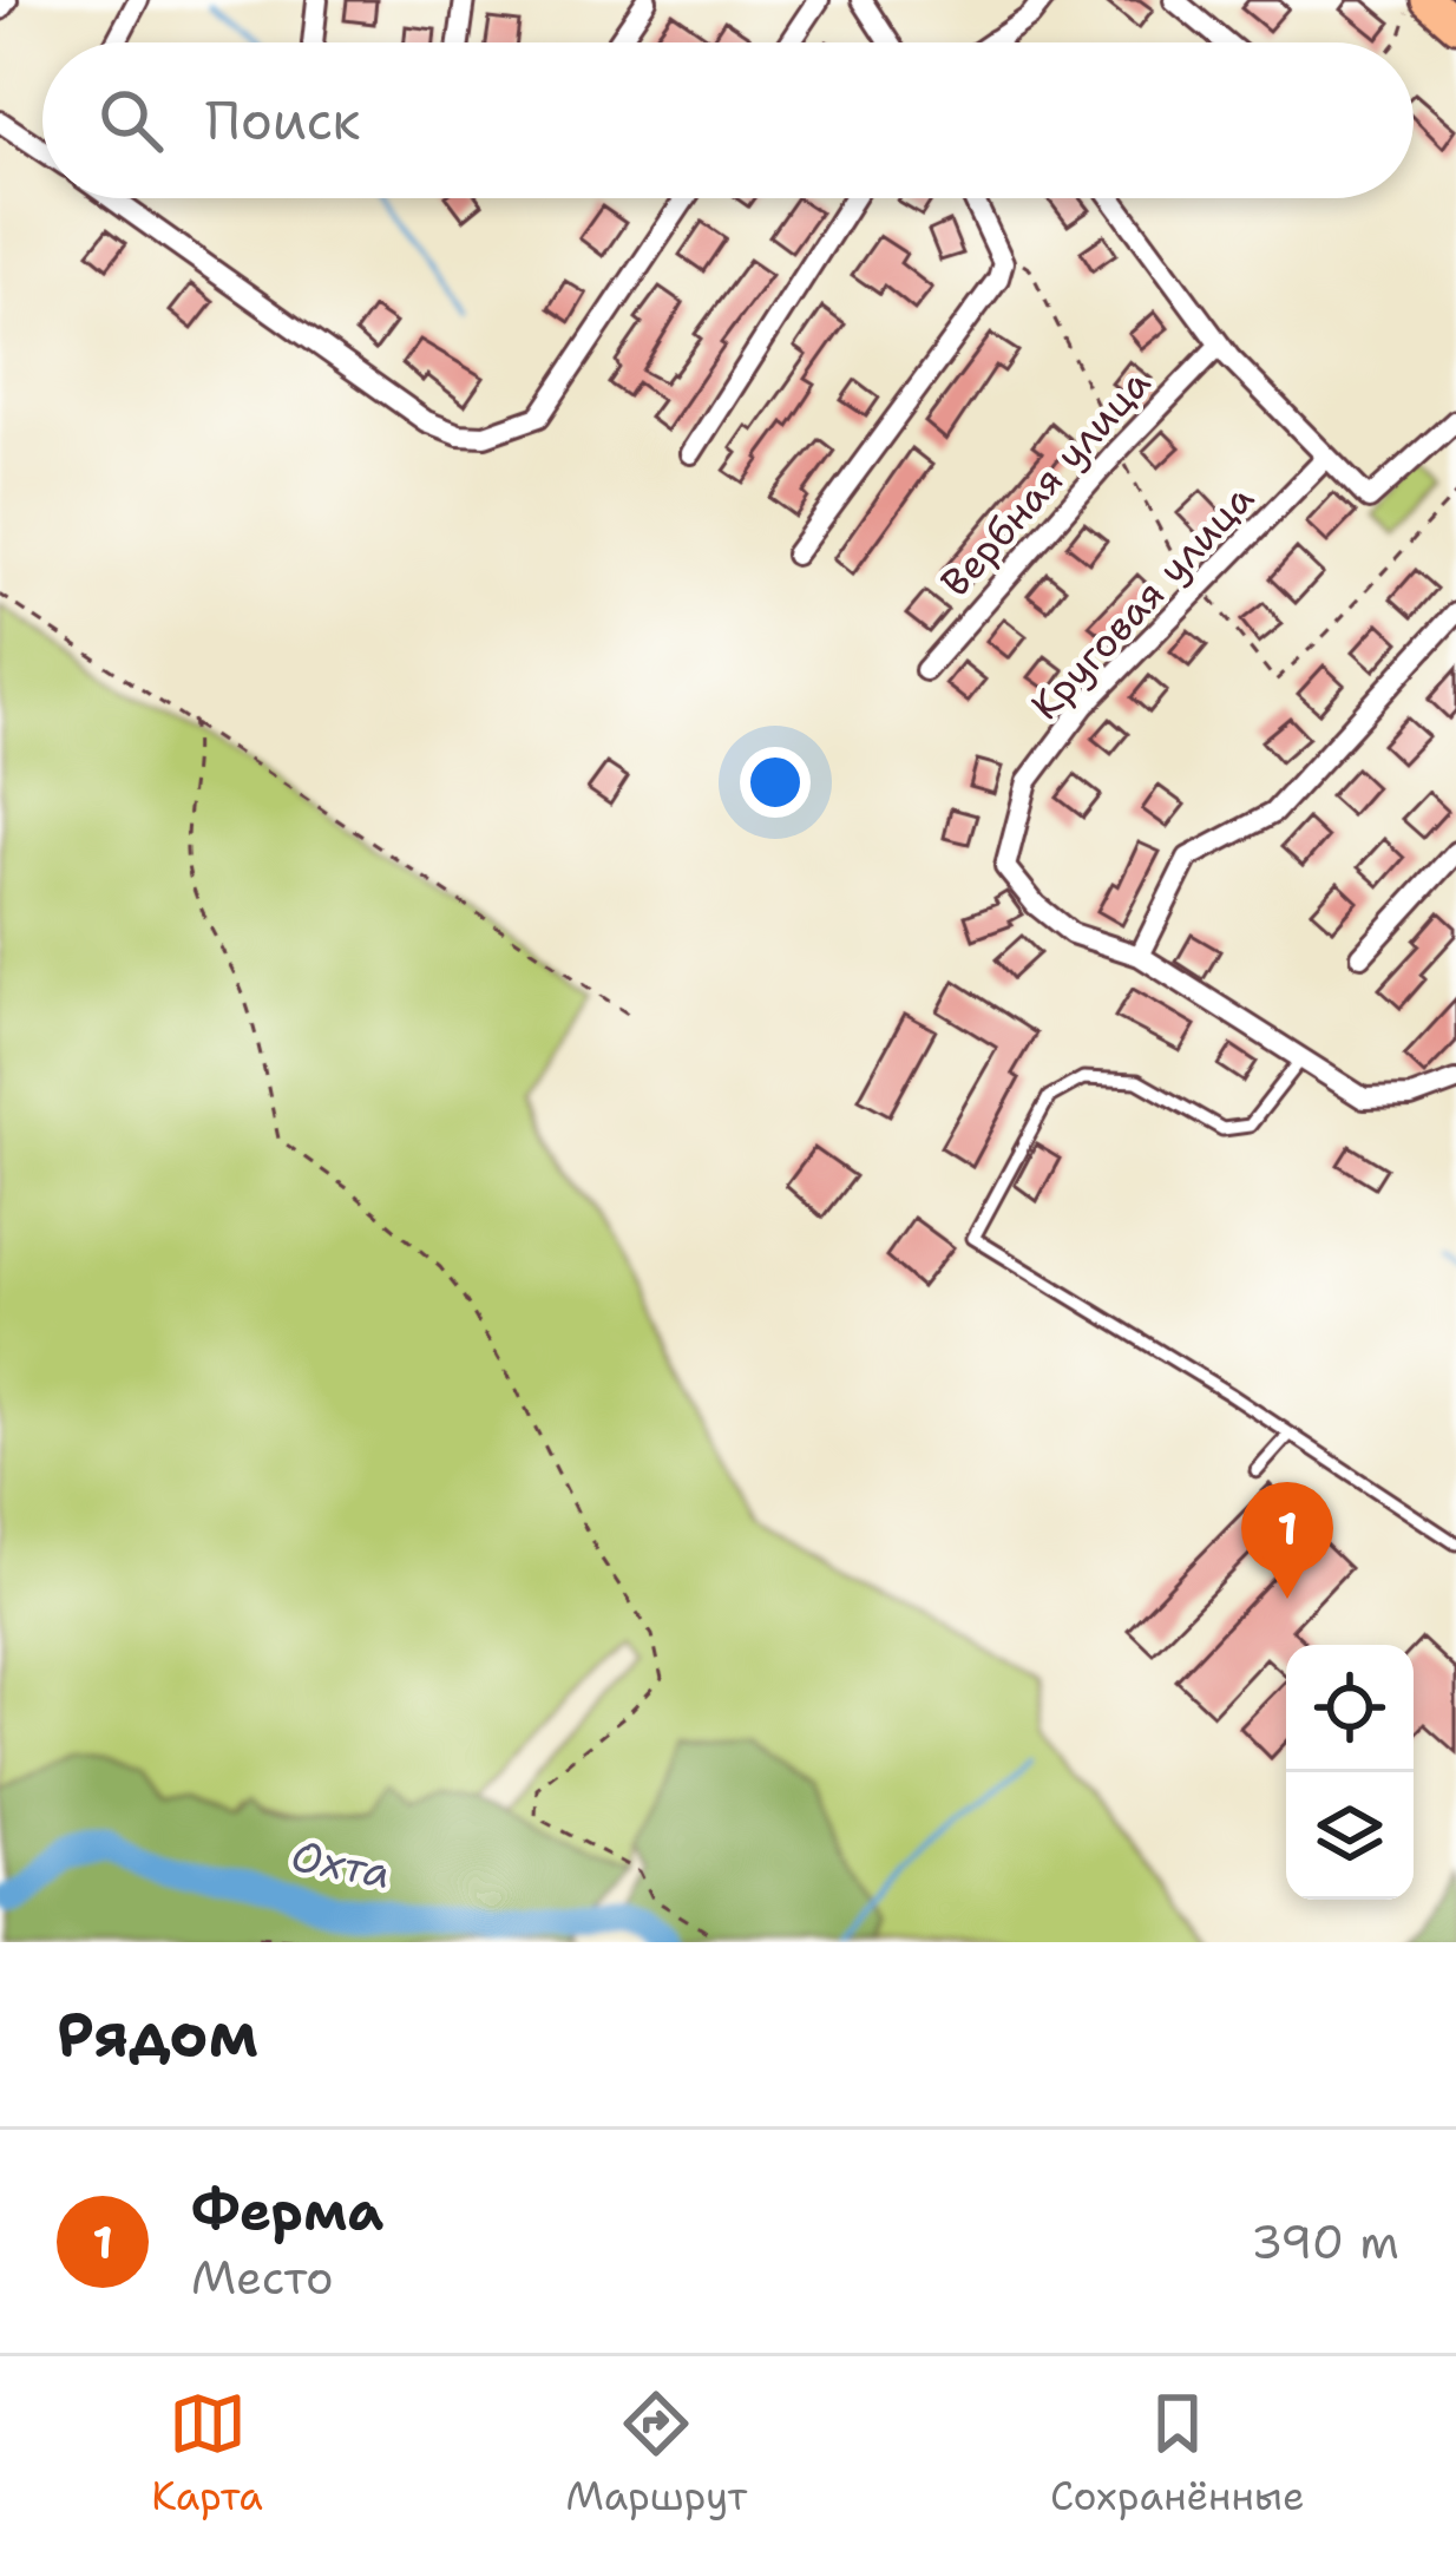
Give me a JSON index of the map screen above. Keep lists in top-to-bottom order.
{
  "streets": {
    "street": ["Вербная улица", "Круговая улица"]
  },
  "water": ["Охта"],
  "page": {
    "search": "Поиск",
    "pins": "1",
    "heading": "Рядом",
    "list": [
      {
        "mark": "1",
        "name": "Ферма",
        "note": "Место",
        "value": "390 m"
      }
    ],
    "nav": ["Карта", "Маршрут", "Сохранённые"]
  }
}
